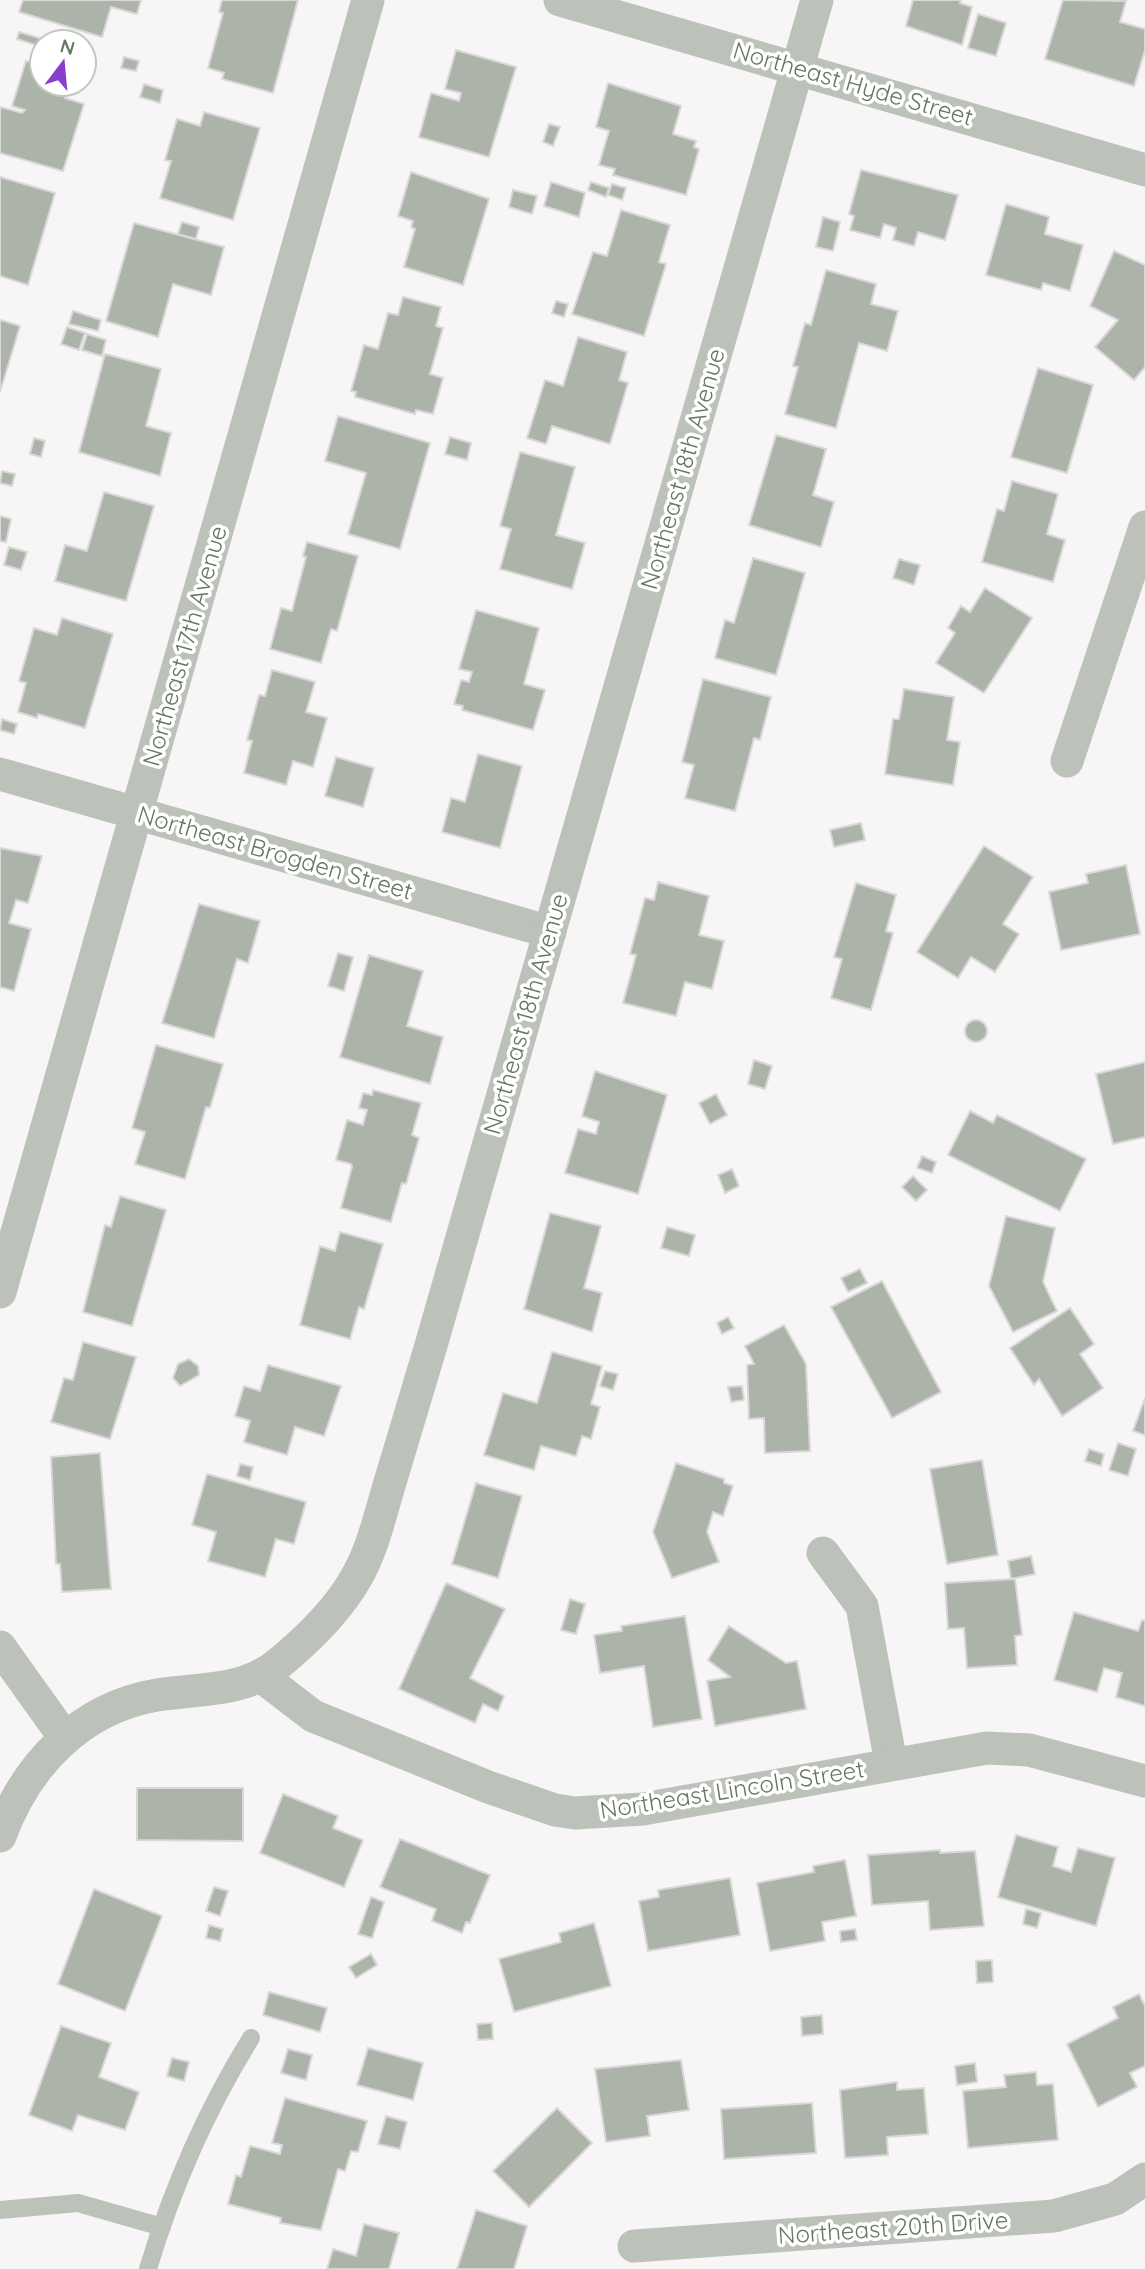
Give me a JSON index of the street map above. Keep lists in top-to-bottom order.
{
  "streets": {
    "street": [
      "Northeast Hyde Street",
      "Northeast 18th Avenue",
      "Northeast 17th Avenue",
      "Northeast Brogden Street",
      "Northeast Lincoln Street",
      "Northeast 20th Drive"
    ]
  },
  "crossings": [
    ["Northeast Hyde Street", "Northeast 18th Avenue"],
    ["Northeast 18th Avenue", "Northeast Brogden Street"],
    ["Northeast 18th Avenue", "Northeast Lincoln Street"],
    ["Northeast 17th Avenue", "Northeast Brogden Street"]
  ],
  "north": "top"
}
